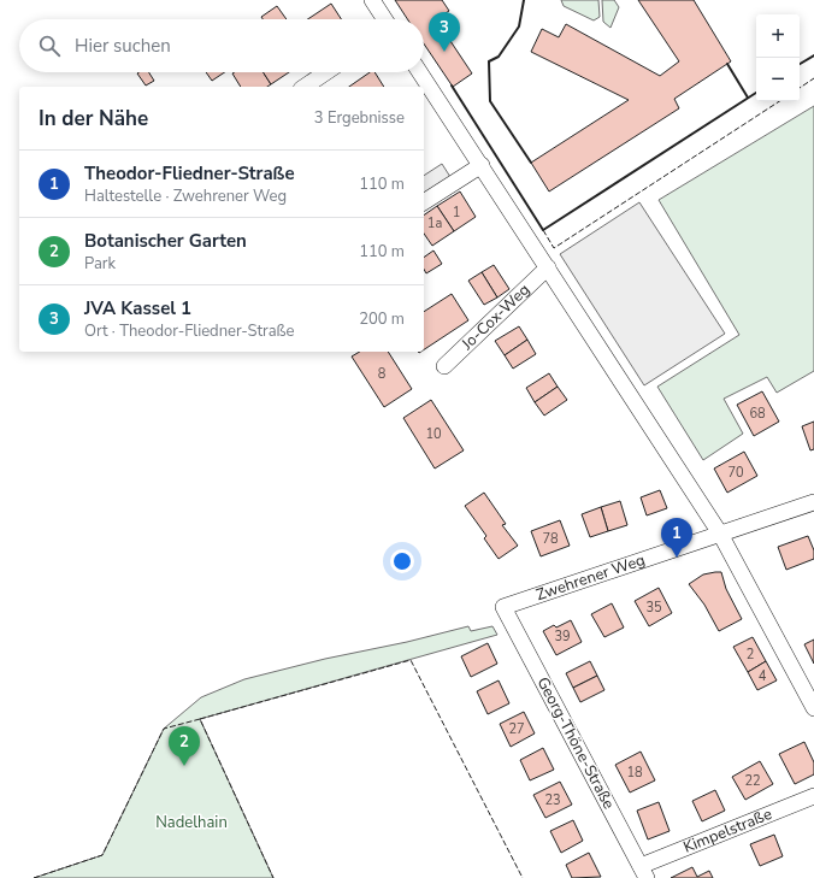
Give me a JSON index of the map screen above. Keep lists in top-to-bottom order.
{
  "streets": {
    "street": [
      "Jo-Cox-Weg",
      "Zwehrener Weg",
      "Georg-Thöne-Straße",
      "Kimpelstraße"
    ]
  },
  "crossings": [
    ["Zwehrener Weg", "Georg-Thöne-Straße"],
    ["Georg-Thöne-Straße", "Kimpelstraße"]
  ],
  "parks": ["Nadelhain"],
  "house_numbers": [
    "1",
    "1a",
    "8",
    "68",
    "10",
    "70",
    "78",
    "35",
    "39",
    "2",
    "4",
    "27",
    "18",
    "22",
    "23"
  ],
  "page": {
    "pins": ["3", "1", "2"],
    "map_buttons": ["+", "−"],
    "search": "Hier suchen",
    "heading": ["In der Nähe", "3 Ergebnisse"],
    "list": [
      {
        "mark": "1",
        "name": "Theodor-Fliedner-Straße",
        "note": "Haltestelle · Zwehrener Weg",
        "value": "110 m"
      },
      {
        "mark": "2",
        "name": "Botanischer Garten",
        "note": "Park",
        "value": "110 m"
      },
      {
        "mark": "3",
        "name": "JVA Kassel 1",
        "note": "Ort · Theodor-Fliedner-Straße",
        "value": "200 m"
      }
    ]
  }
}
